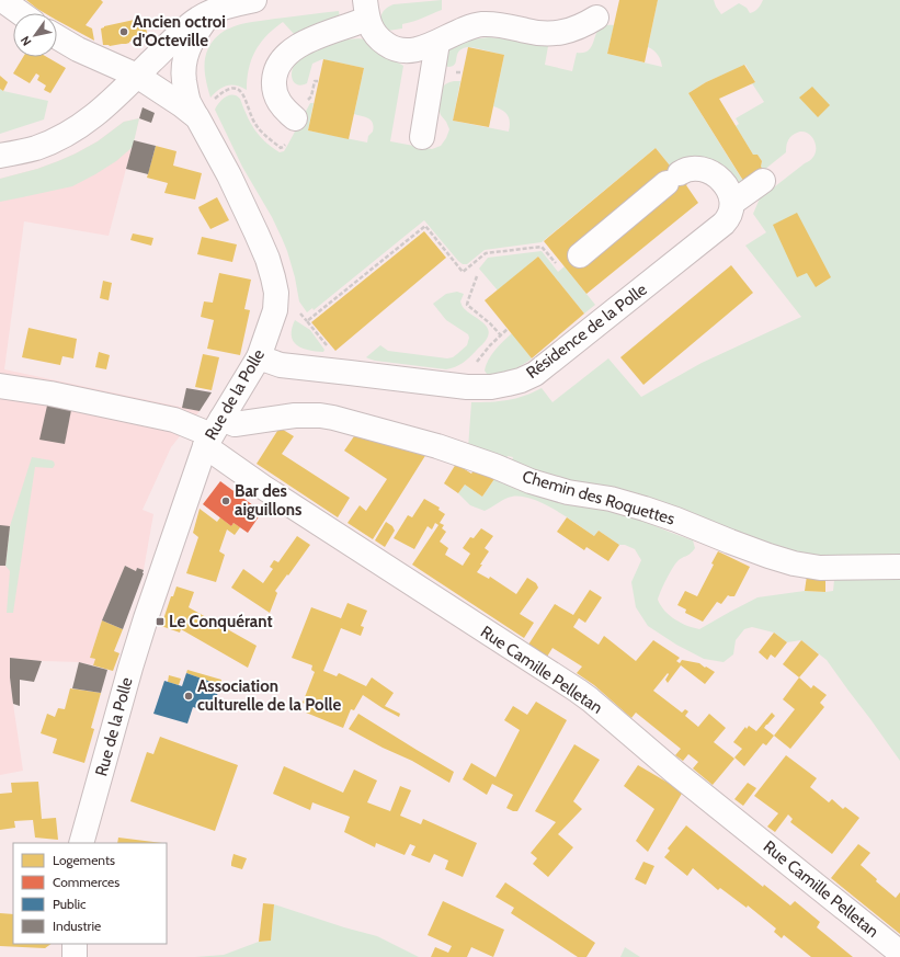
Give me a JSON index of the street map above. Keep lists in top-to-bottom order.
{
  "streets": {
    "street": [
      "Résidence de la Polle",
      "Rue de la Polle",
      "Chemin des Roquettes",
      "Rue Camille Pelletan"
    ]
  },
  "crossings": [
    ["Résidence de la Polle", "Rue de la Polle"],
    ["Rue de la Polle", "Chemin des Roquettes"],
    ["Rue de la Polle", "Rue Camille Pelletan"],
    ["Chemin des Roquettes", "Rue Camille Pelletan"]
  ],
  "places": {
    "other": ["Ancien octroi d'Octeville", "Bar des aiguillons", "Association culturelle de la Polle"],
    "transit": ["Le Conquérant"]
  },
  "legend": [
    "Logements",
    "Commerces",
    "Public",
    "Industrie"
  ],
  "north": "bottom left"
}
